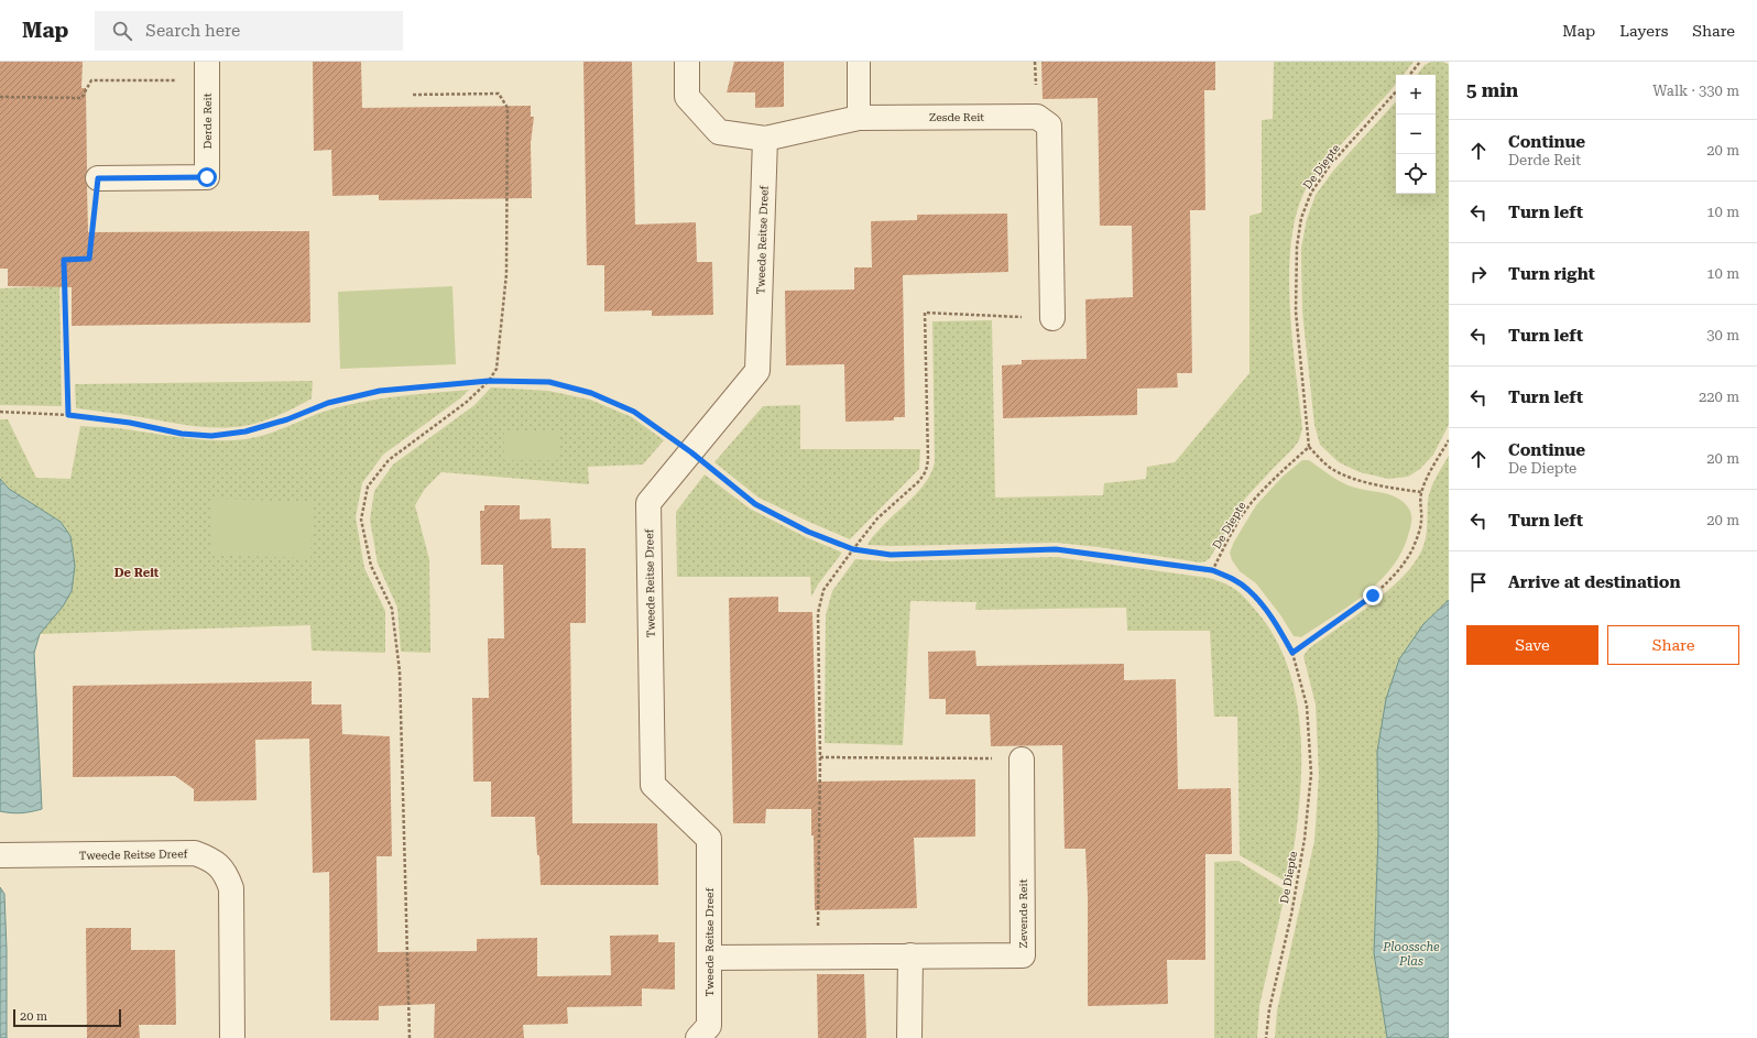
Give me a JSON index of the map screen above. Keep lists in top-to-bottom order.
{
  "streets": {
    "street": [
      "Zesde Reit",
      "Derde Reit",
      "Tweede Reitse Dreef",
      "Zevende Reit"
    ],
    "path": ["De Diepte"]
  },
  "crossings": [
    ["Zesde Reit", "Tweede Reitse Dreef"],
    ["Tweede Reitse Dreef", "Zevende Reit"]
  ],
  "districts": ["De Reit"],
  "water": ["Ploossche Plas"],
  "scale_bar": "20 m",
  "page": {
    "header": "Map",
    "search": "Search here",
    "nav": ["Map", "Layers", "Share"],
    "heading": ["5 min", "Walk · 330 m"],
    "map_buttons": ["+", "−"],
    "list": [
      ["Continue", "Derde Reit", "20 m"],
      ["Turn left", "10 m"],
      ["Turn right", "10 m"],
      ["Turn left", "30 m"],
      ["Turn left", "220 m"],
      ["Continue", "De Diepte", "20 m"],
      ["Turn left", "20 m"],
      "Arrive at destination"
    ],
    "buttons": ["Save", "Share"],
    "scale": "20 m"
  }
}
